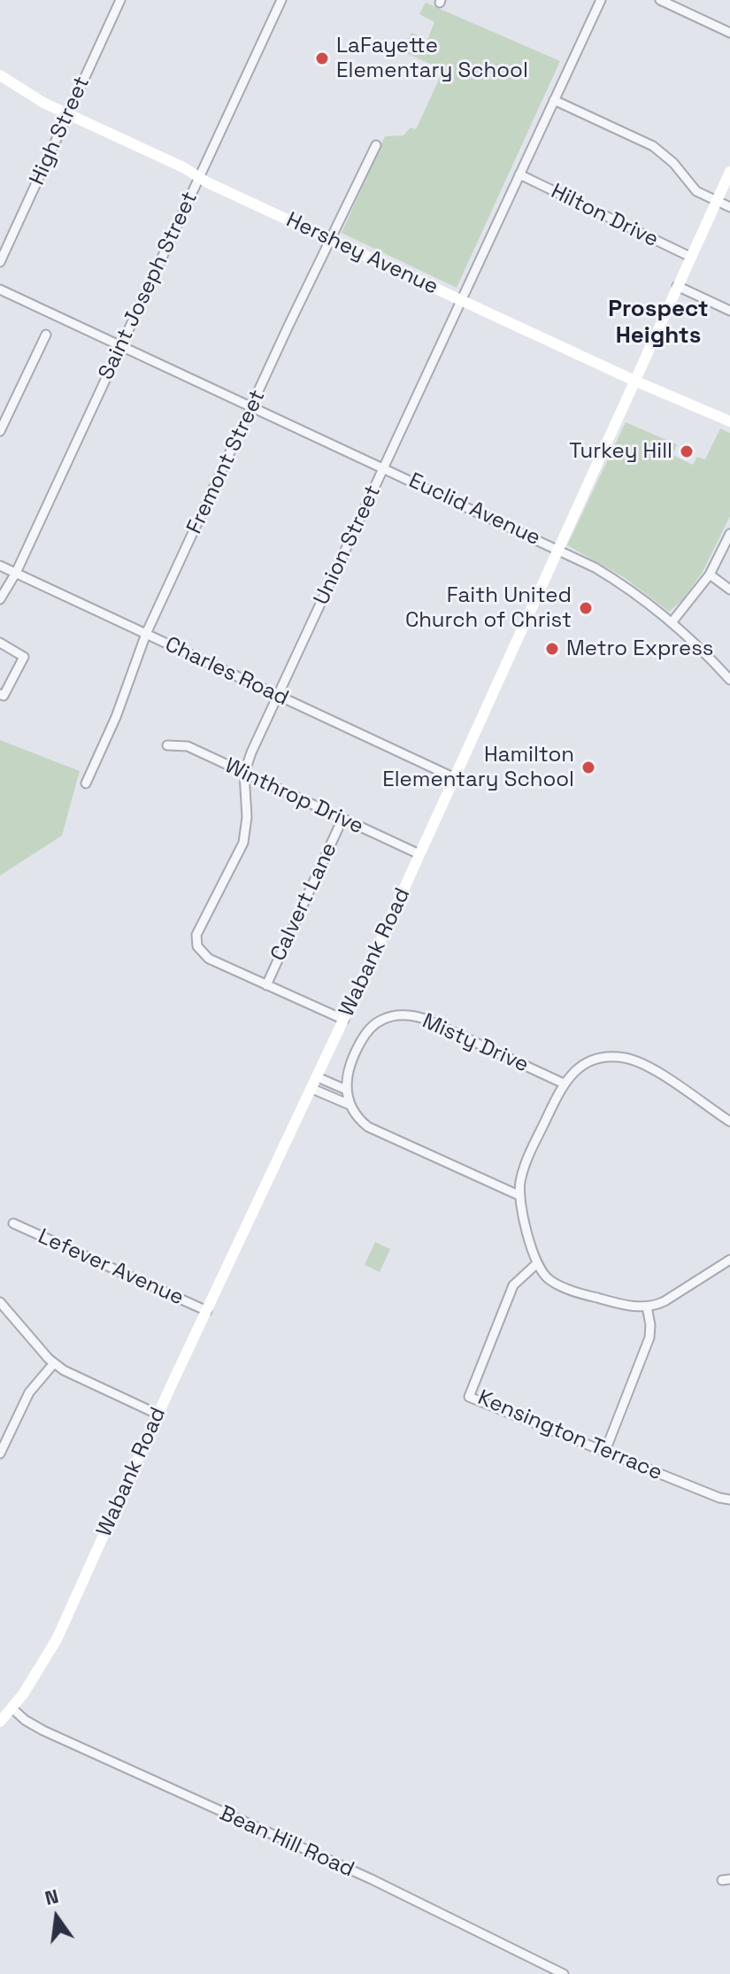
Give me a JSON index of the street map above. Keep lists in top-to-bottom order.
{
  "streets": {
    "street": [
      "High Street",
      "Hilton Drive",
      "Hershey Avenue",
      "Saint Joseph Street",
      "Fremont Street",
      "Euclid Avenue",
      "Union Street",
      "Charles Road",
      "Winthrop Drive",
      "Calvert Lane",
      "Wabank Road",
      "Misty Drive",
      "Lefever Avenue",
      "Kensington Terrace",
      "Bean Hill Road"
    ]
  },
  "crossings": [
    ["High Street", "Hershey Avenue"],
    ["Hilton Drive", "Union Street"],
    ["Hilton Drive", "Wabank Road"],
    ["Hershey Avenue", "Saint Joseph Street"],
    ["Hershey Avenue", "Fremont Street"],
    ["Hershey Avenue", "Union Street"],
    ["Hershey Avenue", "Wabank Road"],
    ["Saint Joseph Street", "Euclid Avenue"],
    ["Saint Joseph Street", "Charles Road"],
    ["Fremont Street", "Euclid Avenue"],
    ["Fremont Street", "Charles Road"],
    ["Euclid Avenue", "Union Street"],
    ["Euclid Avenue", "Wabank Road"],
    ["Union Street", "Charles Road"],
    ["Union Street", "Winthrop Drive"],
    ["Union Street", "Calvert Lane"],
    ["Union Street", "Wabank Road"],
    ["Charles Road", "Wabank Road"],
    ["Winthrop Drive", "Calvert Lane"],
    ["Winthrop Drive", "Wabank Road"],
    ["Wabank Road", "Lefever Avenue"],
    ["Wabank Road", "Bean Hill Road"]
  ],
  "districts": ["Prospect Heights"],
  "places": [
    "LaFayette Elementary School",
    "Turkey Hill",
    "Faith United Church of Christ",
    "Metro Express",
    "Hamilton Elementary School"
  ],
  "north": "top"
}
